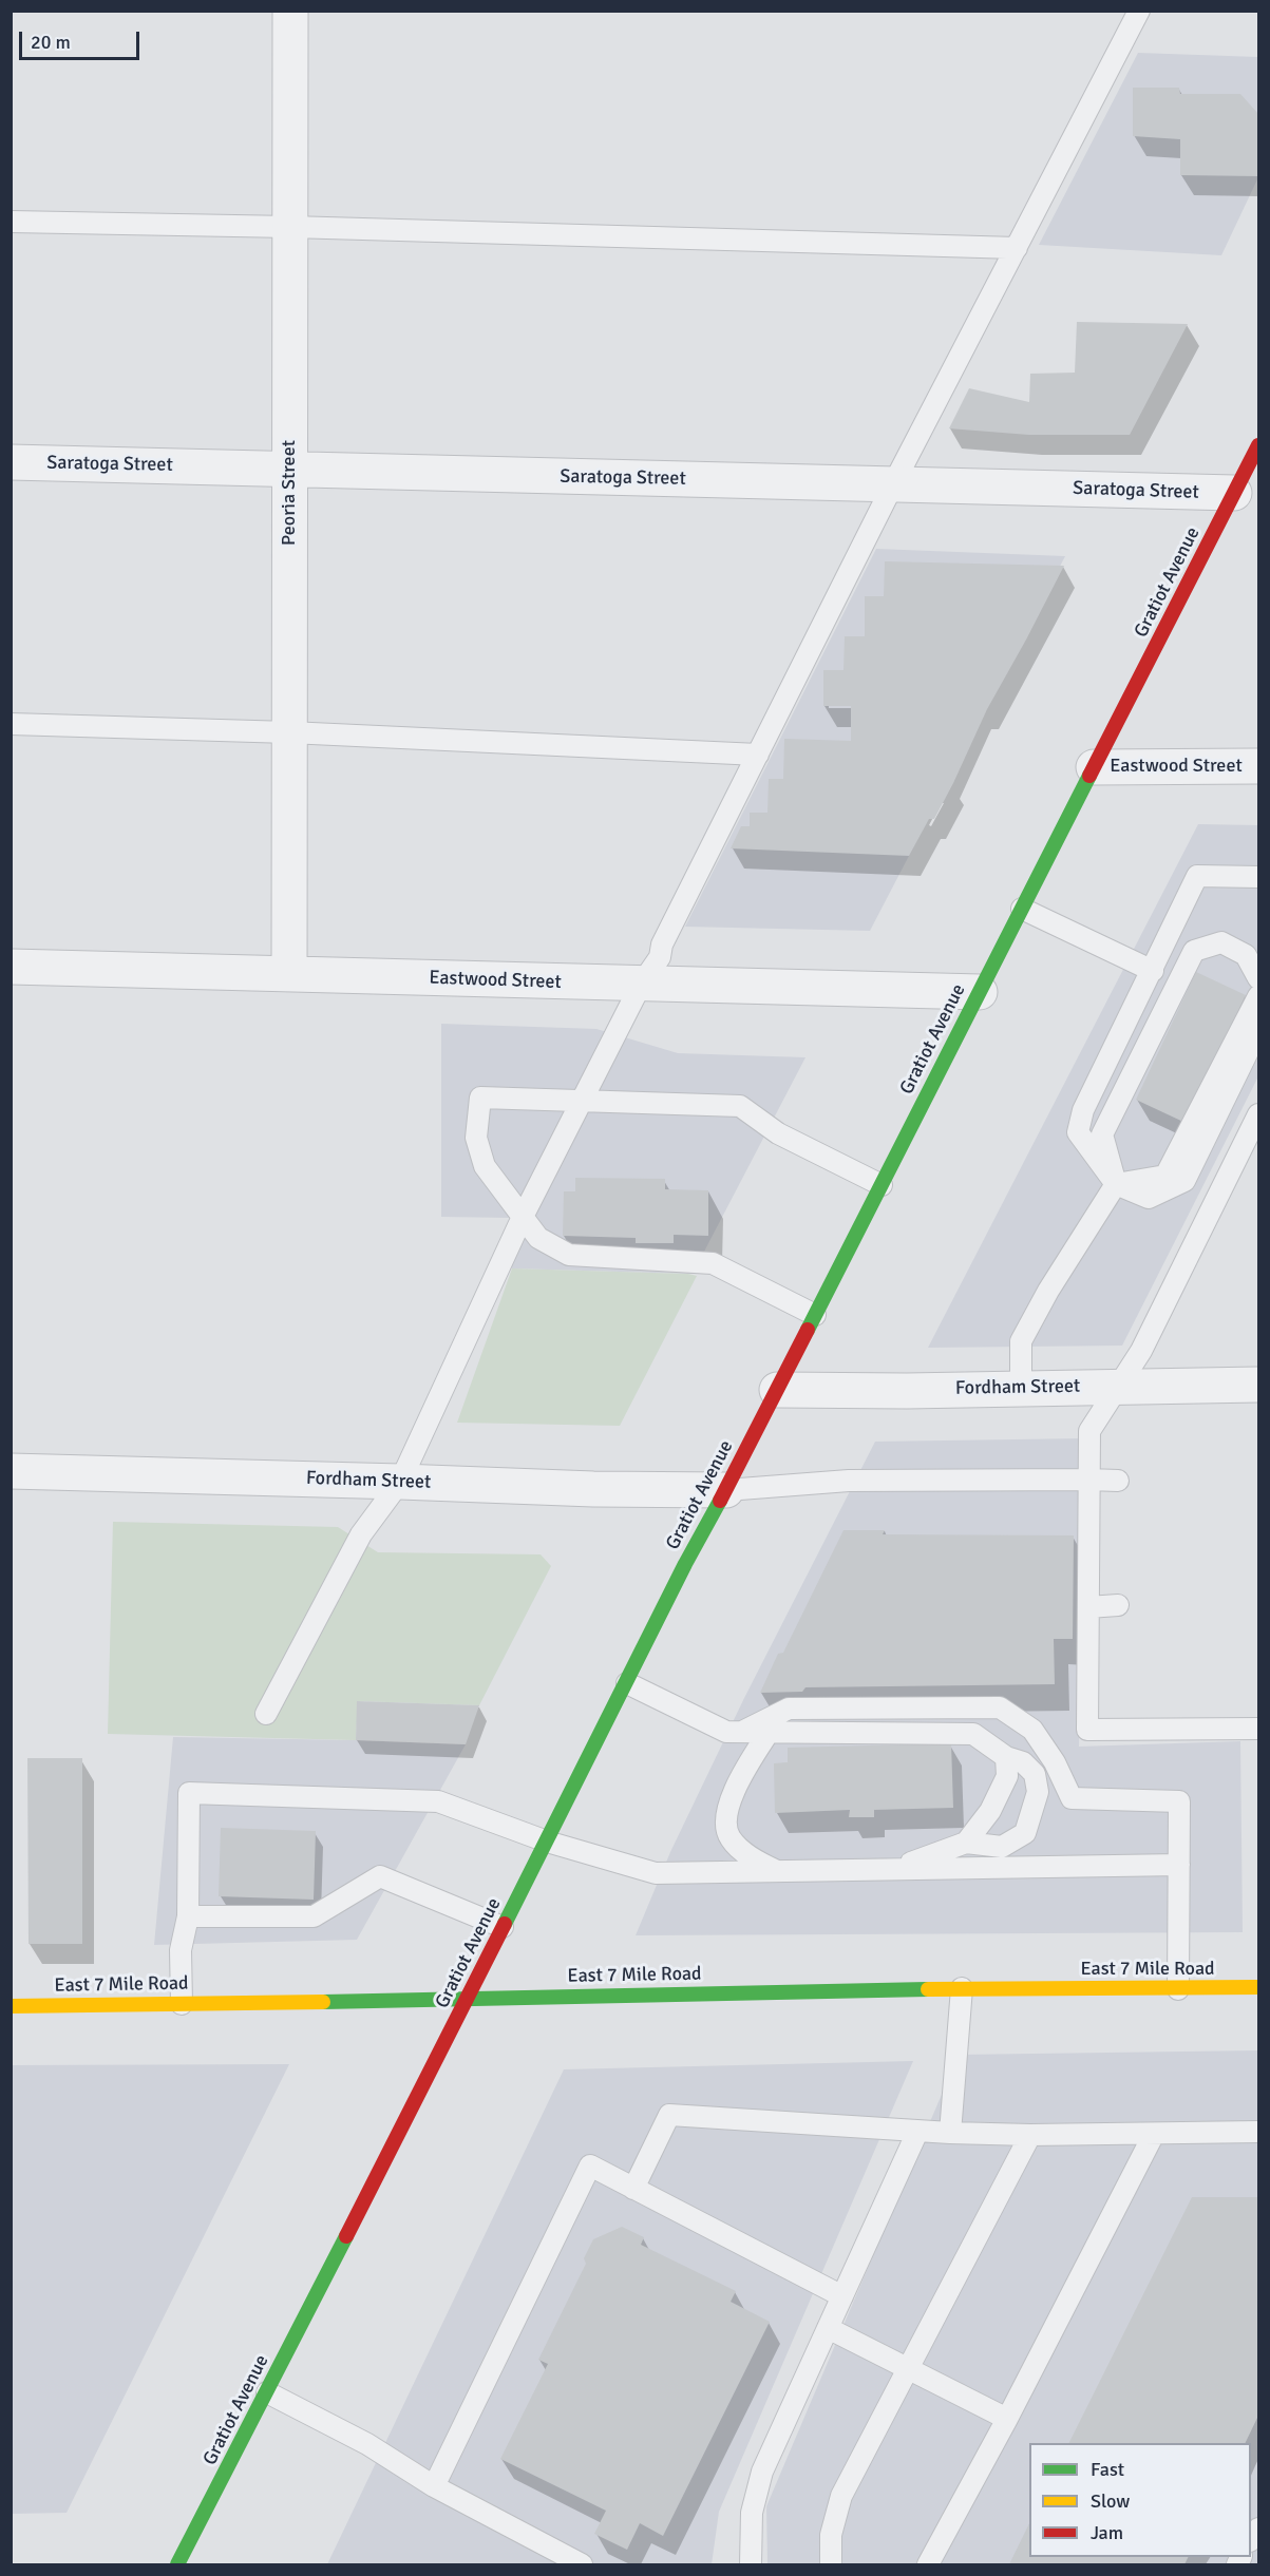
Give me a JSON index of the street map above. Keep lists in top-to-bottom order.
{
  "streets": {
    "main road": ["Gratiot Avenue", "East 7 Mile Road"],
    "street": [
      "Saratoga Street",
      "Peoria Street",
      "Eastwood Street",
      "Fordham Street"
    ]
  },
  "crossings": [
    ["Saratoga Street", "Peoria Street"],
    ["Saratoga Street", "Gratiot Avenue"],
    ["Peoria Street", "Eastwood Street"],
    ["Gratiot Avenue", "Eastwood Street"],
    ["Gratiot Avenue", "Fordham Street"],
    ["Gratiot Avenue", "East 7 Mile Road"]
  ],
  "legend": ["Fast", "Slow", "Jam"],
  "scale_bar": "20 m"
}
